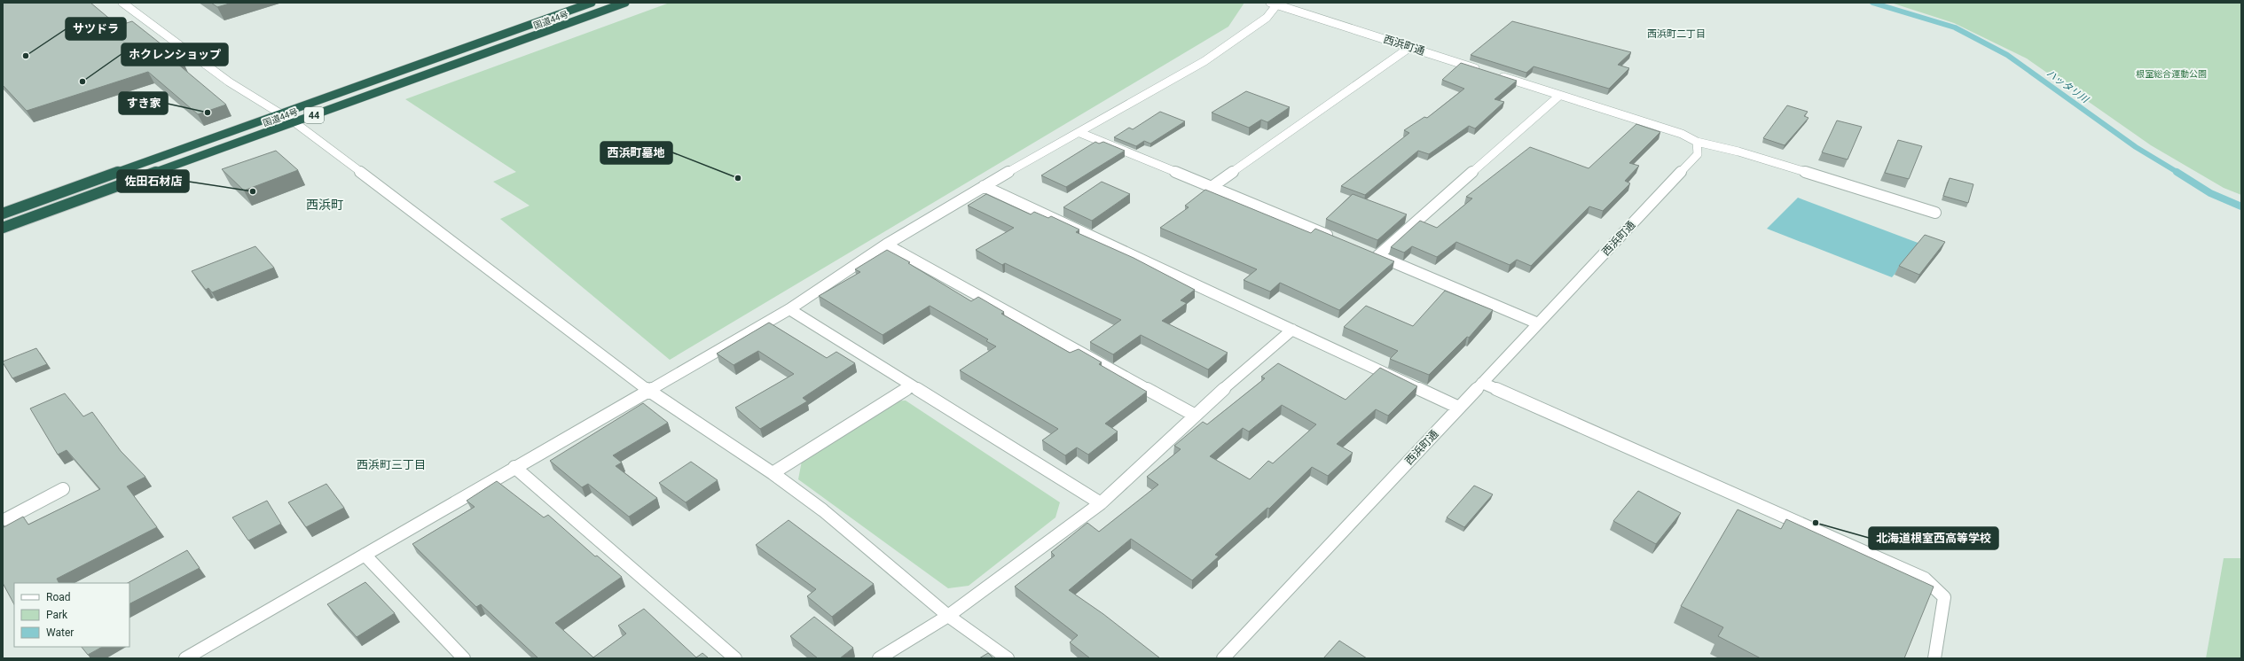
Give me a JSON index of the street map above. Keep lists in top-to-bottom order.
{
  "streets": {
    "highway": ["国道44号", "44"],
    "street": ["西浜町通"]
  },
  "districts": ["西浜町二丁目", "西浜町", "西浜町三丁目"],
  "water": ["ハッタリ川"],
  "parks": ["根室総合運動公園"],
  "places": [
    "サツドラ",
    "ホクレンショップ",
    "すき家",
    "西浜町墓地",
    "佐田石材店",
    "北海道根室西高等学校"
  ],
  "legend": ["Road", "Park", "Water"]
}
